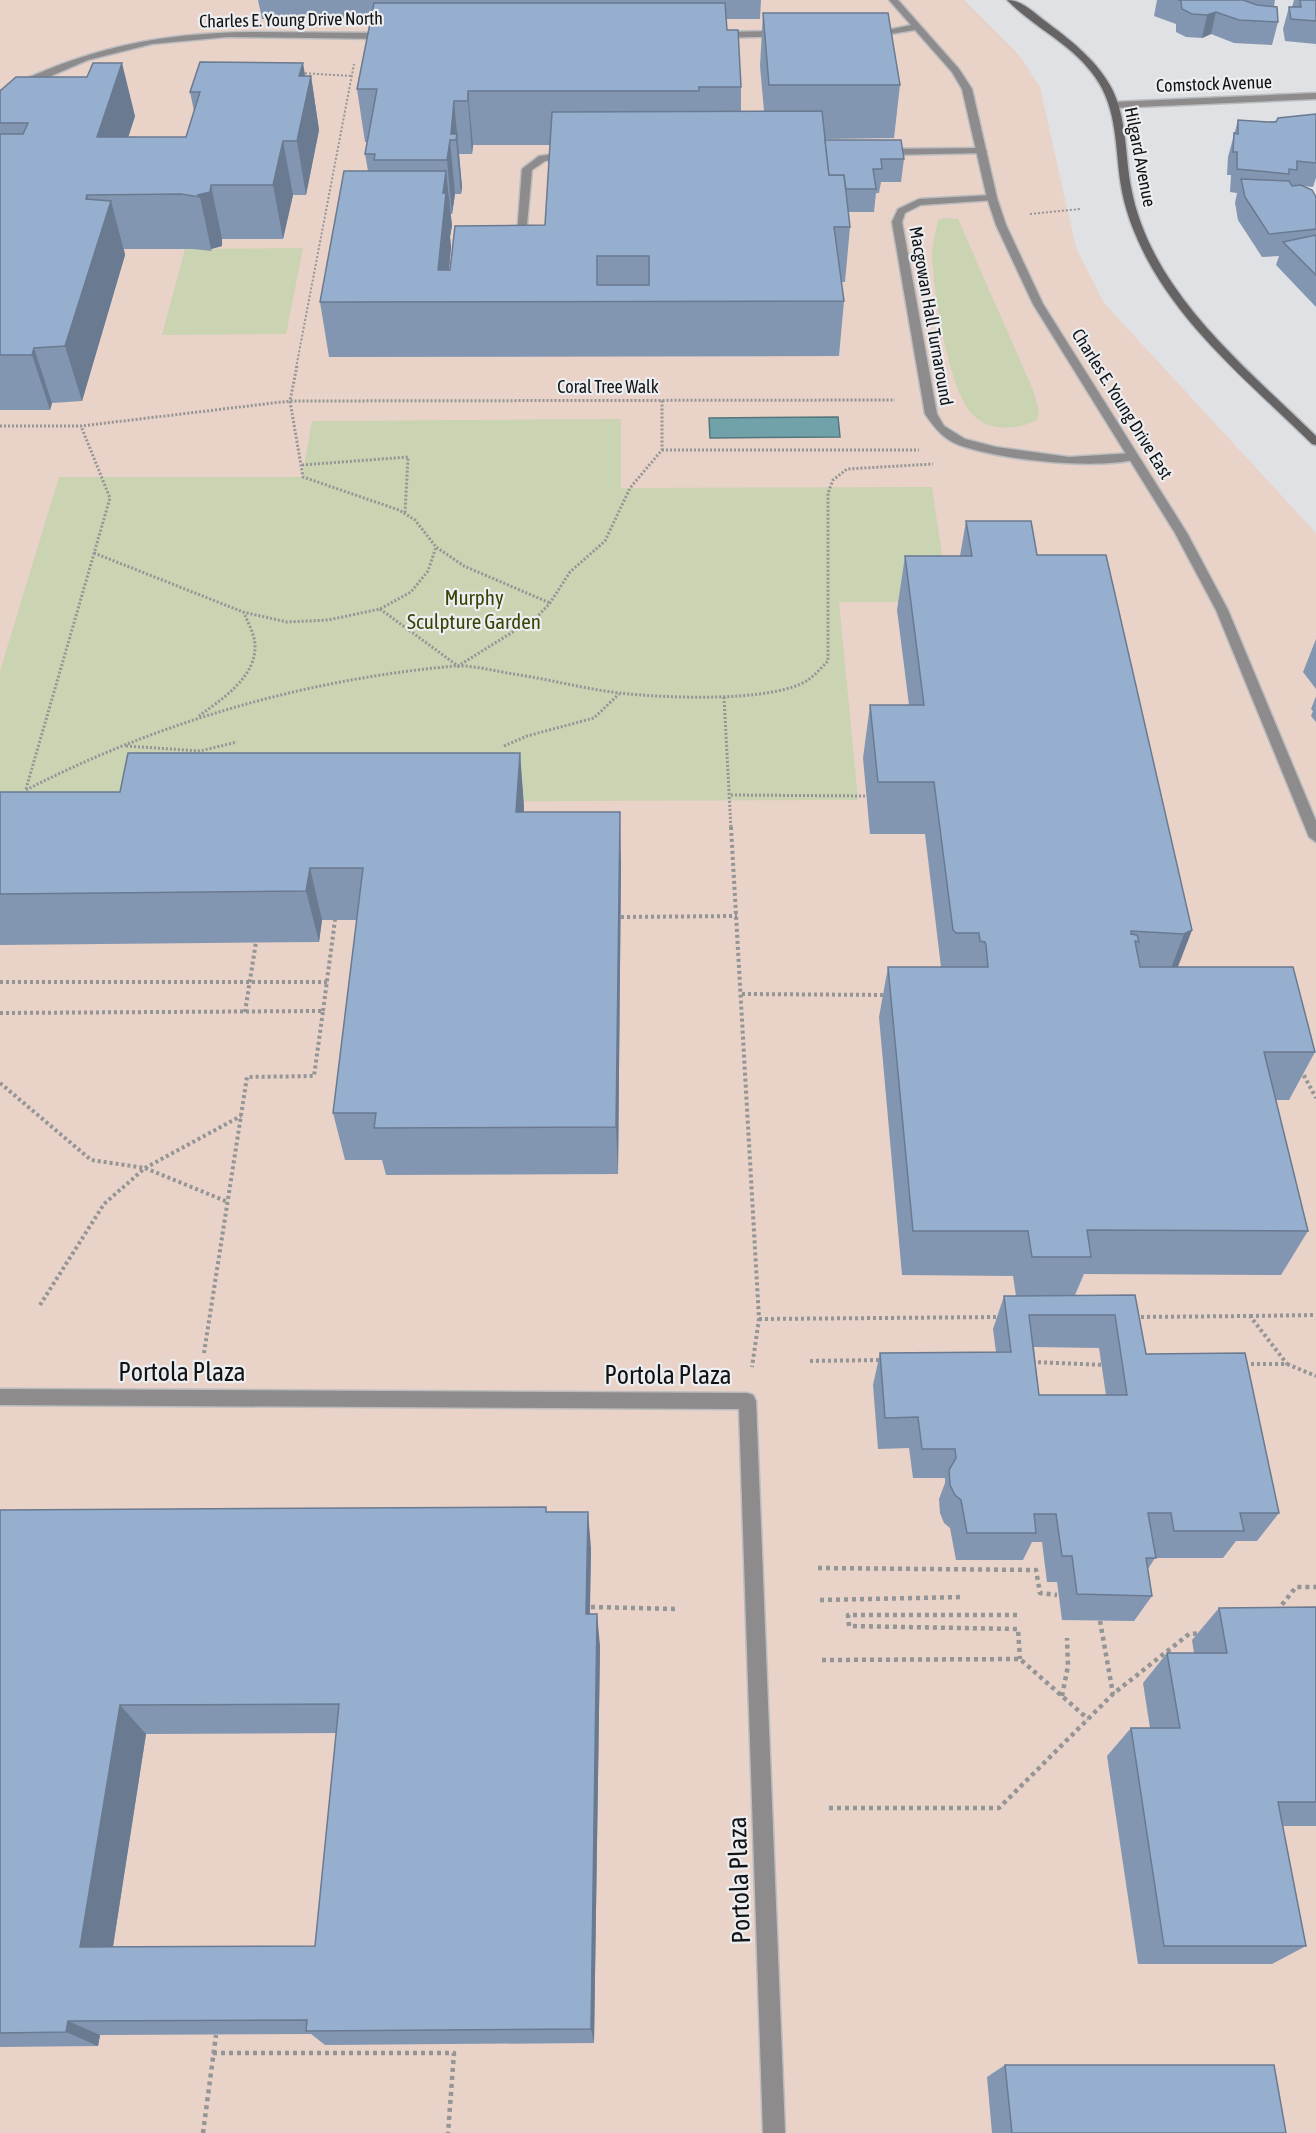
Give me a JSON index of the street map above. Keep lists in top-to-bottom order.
{
  "streets": {
    "street": [
      "Charles E. Young Drive North",
      "Comstock Avenue",
      "Hilgard Avenue",
      "Macgowan Hall Turnaround",
      "Charles E. Young Drive East",
      "Portola Plaza"
    ],
    "path": ["Coral Tree Walk"]
  },
  "crossings": [
    ["Comstock Avenue", "Hilgard Avenue"],
    ["Macgowan Hall Turnaround", "Coral Tree Walk"],
    ["Macgowan Hall Turnaround", "Charles E. Young Drive East"]
  ],
  "parks": ["Murphy Sculpture Garden"]
}
